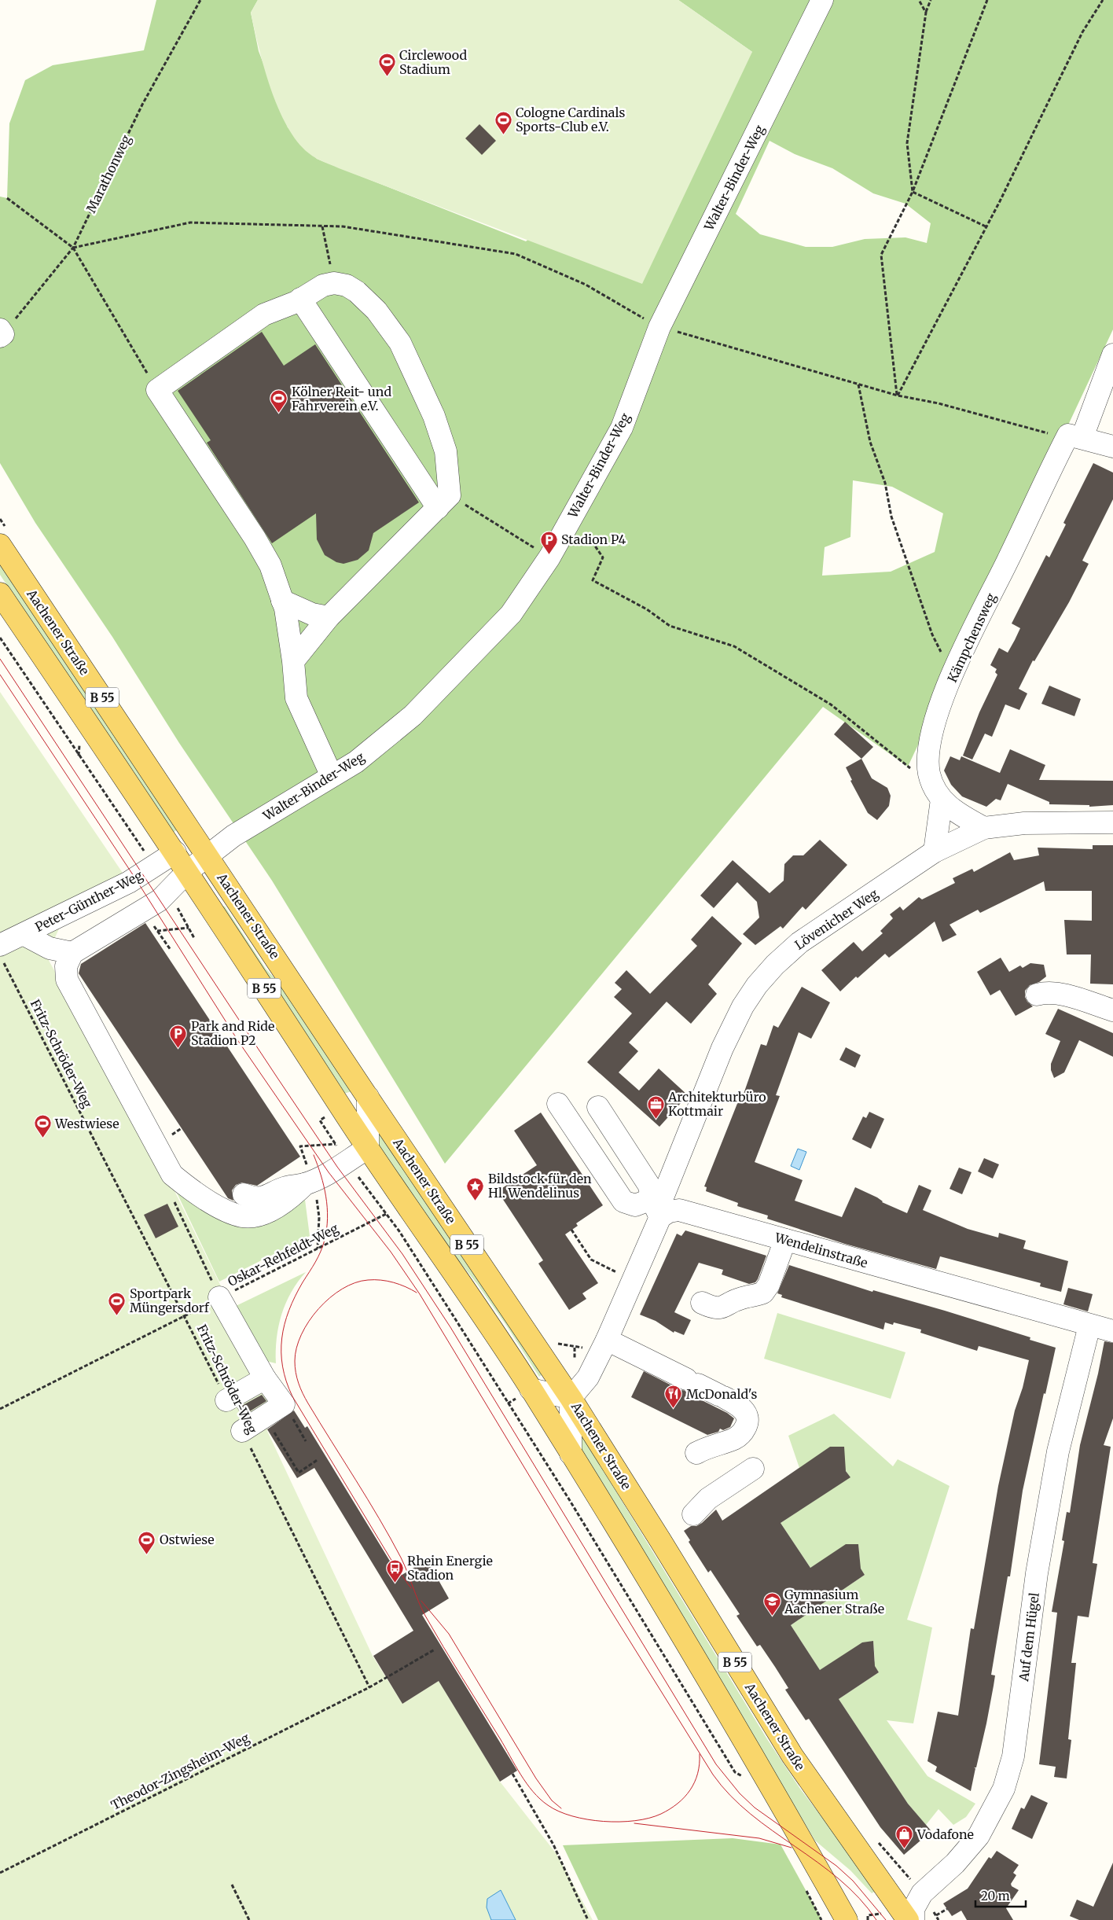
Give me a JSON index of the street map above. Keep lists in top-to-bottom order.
{
  "streets": {
    "main road": ["Aachener Straße", "B 55"],
    "street": [
      "Walter-Binder-Weg",
      "Kämpchensweg",
      "Peter-Günther-Weg",
      "Lövenicher Weg",
      "Wendelinstraße",
      "Auf dem Hügel"
    ],
    "path": [
      "Marathonweg",
      "Fritz-Schröder-Weg",
      "Oskar-Rehfeldt-Weg",
      "Theodor-Zingsheim-Weg"
    ]
  },
  "crossings": [
    ["Walter-Binder-Weg", "Aachener Straße"],
    ["Aachener Straße", "Peter-Günther-Weg"],
    ["Kämpchensweg", "Lövenicher Weg"],
    ["Peter-Günther-Weg", "Fritz-Schröder-Weg"],
    ["Lövenicher Weg", "Wendelinstraße"],
    ["Fritz-Schröder-Weg", "Oskar-Rehfeldt-Weg"],
    ["Fritz-Schröder-Weg", "Theodor-Zingsheim-Weg"],
    ["Wendelinstraße", "Auf dem Hügel"]
  ],
  "places": {
    "sports": [
      "Circlewood Stadium",
      "Cologne Cardinals Sports-Club e.V.",
      "Kölner Reit- und Fahrverein e.V.",
      "Westwiese",
      "Sportpark Müngersdorf",
      "Ostwiese"
    ],
    "parking": ["Stadion P4", "Park and Ride Stadion P2"],
    "office": ["Architekturbüro Kottmair"],
    "place": ["Bildstock für den Hl. Wendelinus"],
    "restaurant": ["McDonald's"],
    "bus stop": ["Rhein Energie Stadion"],
    "school or university": ["Gymnasium Aachener Straße"],
    "shop": ["Vodafone"]
  },
  "scale_bar": "20 m"
}
